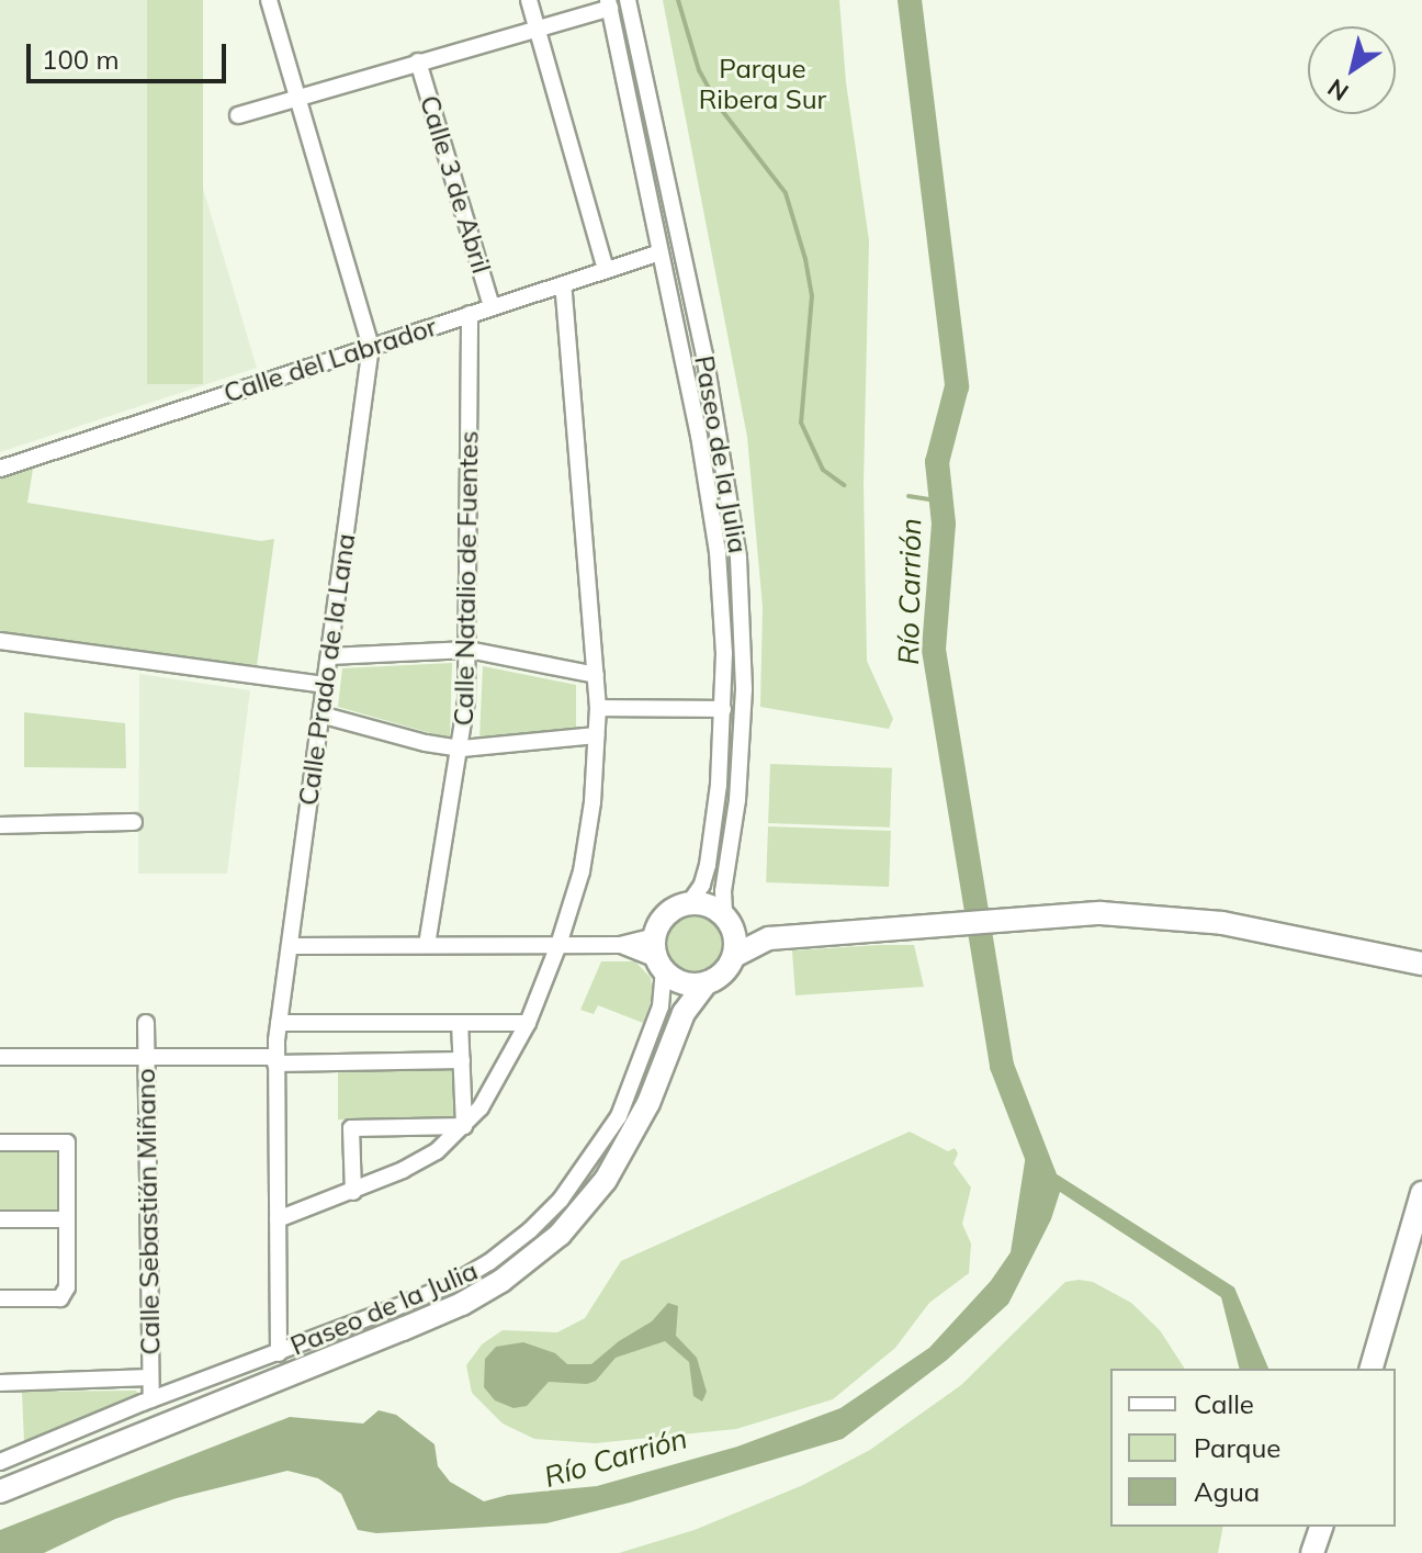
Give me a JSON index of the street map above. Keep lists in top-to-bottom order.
{
  "streets": {
    "street": [
      "Calle 3 de Abril",
      "Calle del Labrador",
      "Paseo de la Julia",
      "Calle Natalio de Fuentes",
      "Calle Prado de la Lana",
      "Calle Sebastián Miñano"
    ]
  },
  "crossings": [
    ["Calle 3 de Abril", "Calle del Labrador"],
    ["Calle del Labrador", "Paseo de la Julia"],
    ["Calle del Labrador", "Calle Natalio de Fuentes"],
    ["Calle del Labrador", "Calle Prado de la Lana"],
    ["Paseo de la Julia", "Calle Prado de la Lana"],
    ["Paseo de la Julia", "Calle Sebastián Miñano"]
  ],
  "water": ["Río Carrión"],
  "parks": ["Parque Ribera Sur"],
  "legend": ["Calle", "Parque", "Agua"],
  "scale_bar": "100 m",
  "north": "bottom left"
}
